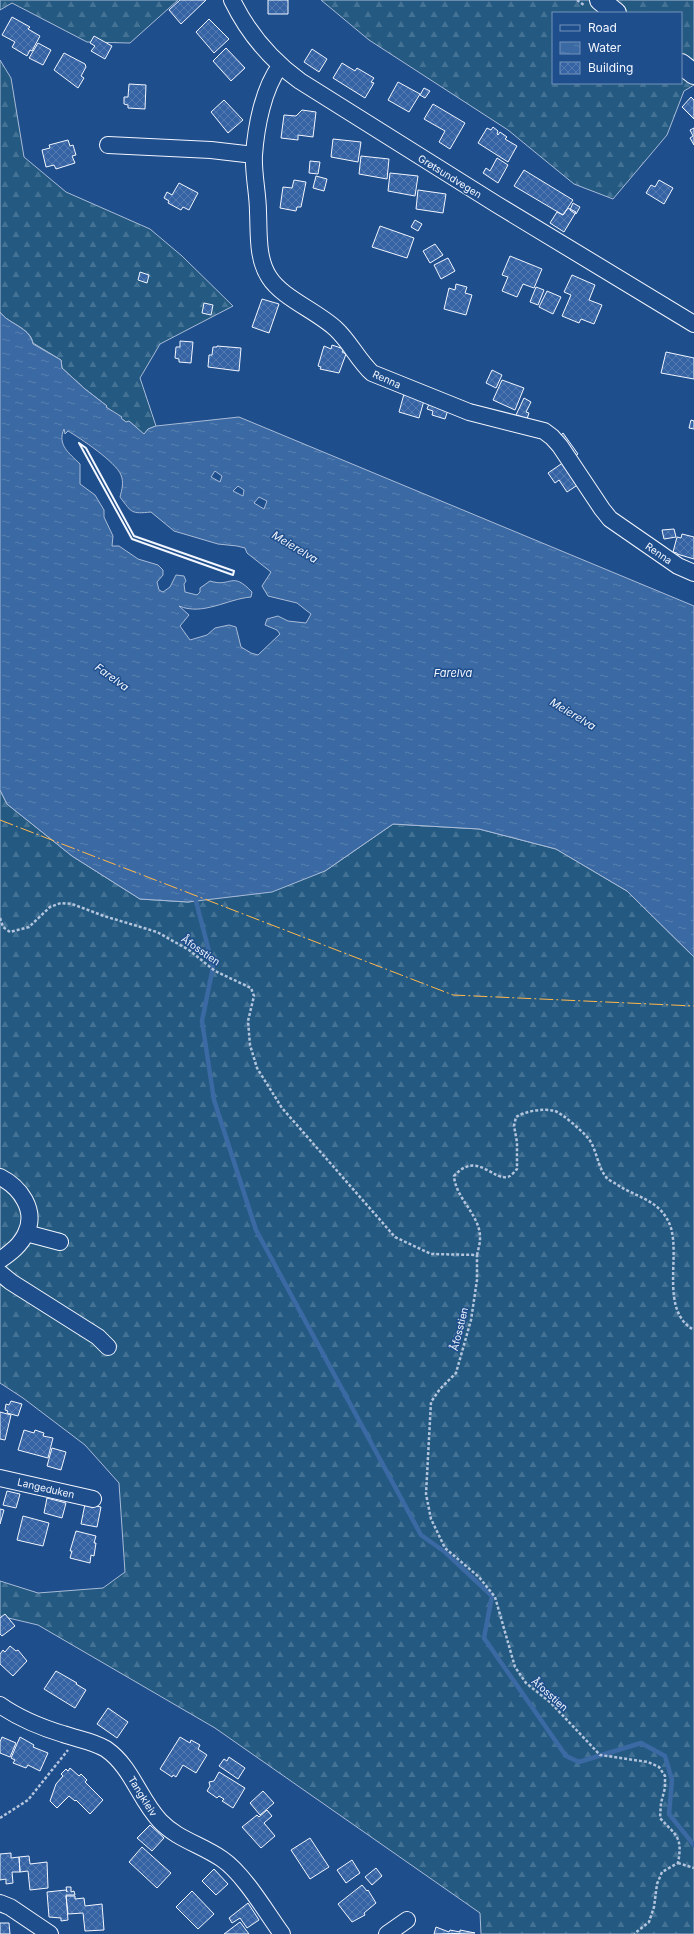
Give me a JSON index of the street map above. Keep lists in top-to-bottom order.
{
  "streets": {
    "street": [
      "Grøtsundvegen",
      "Renna",
      "Langeduken",
      "Tangkleiv"
    ],
    "path": ["Åfosstien"]
  },
  "crossings": [
    ["Grøtsundvegen", "Renna"]
  ],
  "water": ["Meierelva", "Farelva"],
  "legend": ["Road", "Water", "Building"]
}
